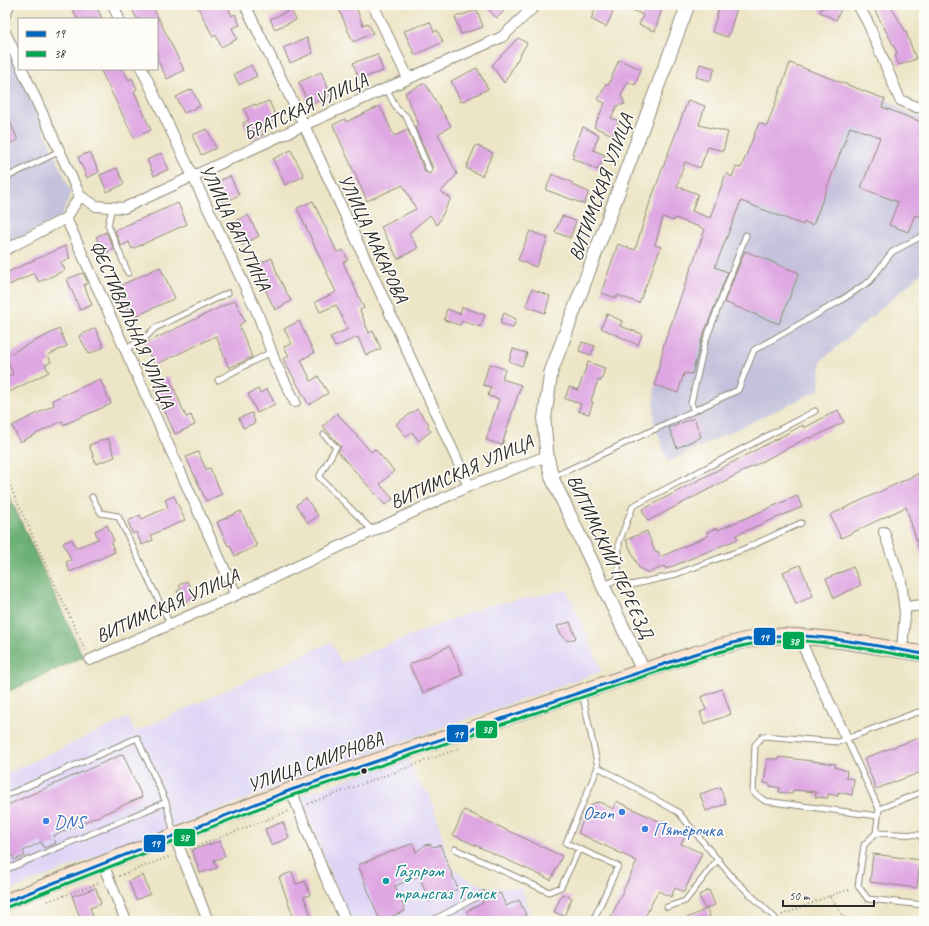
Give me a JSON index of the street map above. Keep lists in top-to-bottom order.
{
  "streets": {
    "main road": ["УЛИЦА СМИРНОВА"],
    "street": [
      "БРАТСКАЯ УЛИЦА",
      "ВИТИМСКАЯ УЛИЦА",
      "УЛИЦА ВАТУТИНА",
      "УЛИЦА МАКАРОВА",
      "ФЕСТИВАЛЬНАЯ УЛИЦА",
      "ВИТИМСКИЙ ПЕРЕЕЗД"
    ]
  },
  "crossings": [
    ["БРАТСКАЯ УЛИЦА", "УЛИЦА ВАТУТИНА"],
    ["БРАТСКАЯ УЛИЦА", "УЛИЦА МАКАРОВА"],
    ["ВИТИМСКАЯ УЛИЦА", "УЛИЦА МАКАРОВА"],
    ["ВИТИМСКАЯ УЛИЦА", "ФЕСТИВАЛЬНАЯ УЛИЦА"],
    ["ВИТИМСКАЯ УЛИЦА", "ВИТИМСКИЙ ПЕРЕЕЗД"],
    ["ВИТИМСКИЙ ПЕРЕЕЗД", "УЛИЦА СМИРНОВА"]
  ],
  "places": [
    "Ozon",
    "DNS",
    "Пятёрочка",
    "Газпром трансгаз Томск"
  ],
  "lines": ["transit line 19", "transit line 38"],
  "legend": ["19", "38"],
  "scale_bar": "50 m"
}
